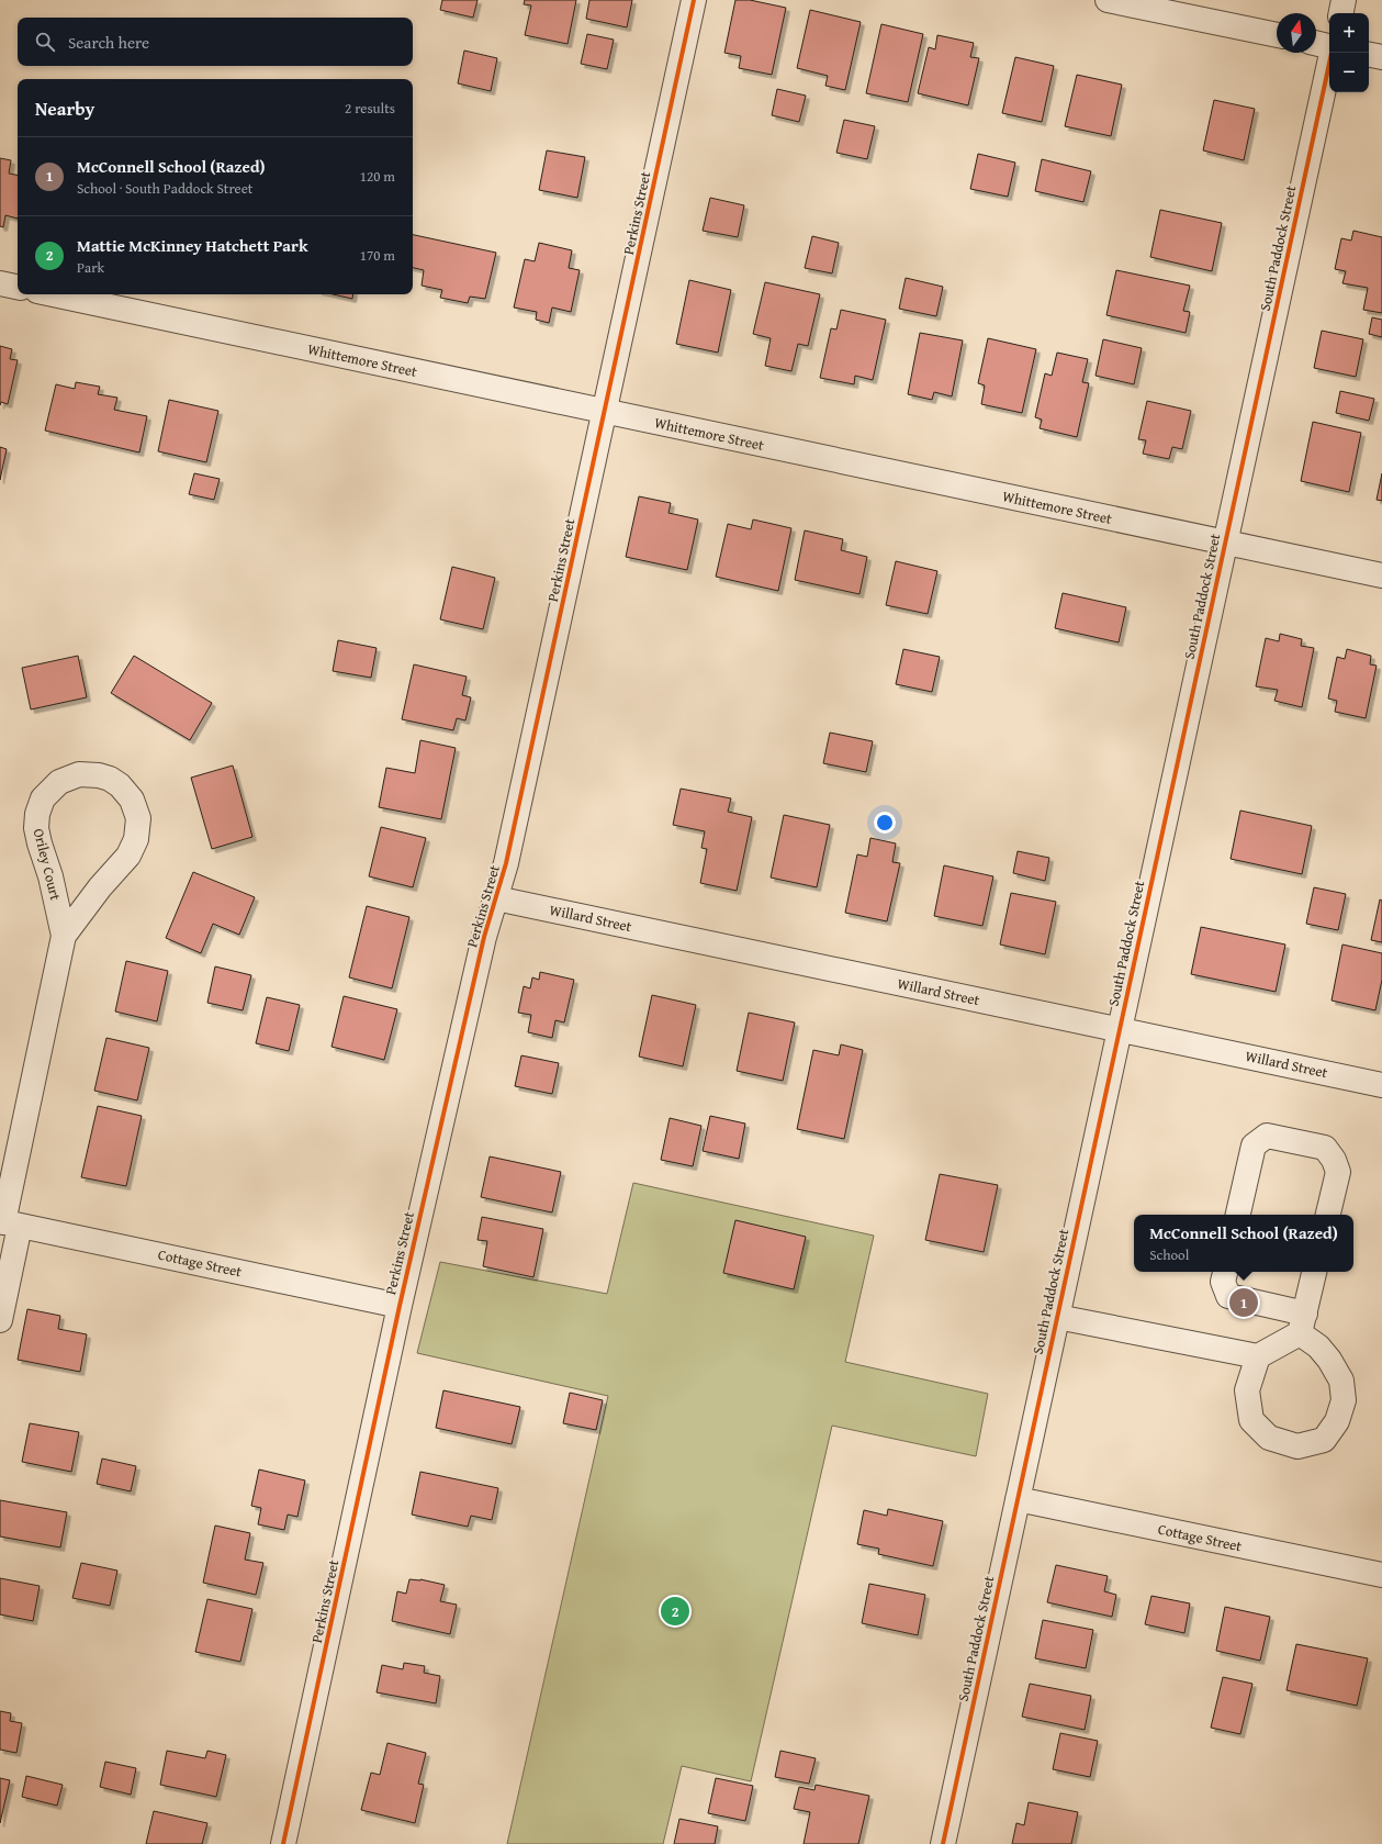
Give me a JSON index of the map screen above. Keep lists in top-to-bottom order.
{
  "streets": {
    "street": [
      "Perkins Street",
      "South Paddock Street",
      "Whittemore Street",
      "Oriley Court",
      "Willard Street",
      "Cottage Street"
    ]
  },
  "crossings": [
    ["Perkins Street", "Whittemore Street"],
    ["Perkins Street", "Willard Street"],
    ["Perkins Street", "Cottage Street"],
    ["South Paddock Street", "Whittemore Street"],
    ["South Paddock Street", "Willard Street"],
    ["South Paddock Street", "Cottage Street"],
    ["Oriley Court", "Cottage Street"]
  ],
  "north": "top",
  "page": {
    "map_buttons": ["+", "−"],
    "search": "Search here",
    "heading": ["Nearby", "2 results"],
    "list": [
      {
        "mark": "1",
        "name": "McConnell School (Razed)",
        "note": "School · South Paddock Street",
        "value": "120 m"
      },
      {
        "mark": "2",
        "name": "Mattie McKinney Hatchett Park",
        "note": "Park",
        "value": "170 m"
      }
    ],
    "popup": ["McConnell School (Razed)", "School"],
    "pins": ["1", "2"]
  }
}
